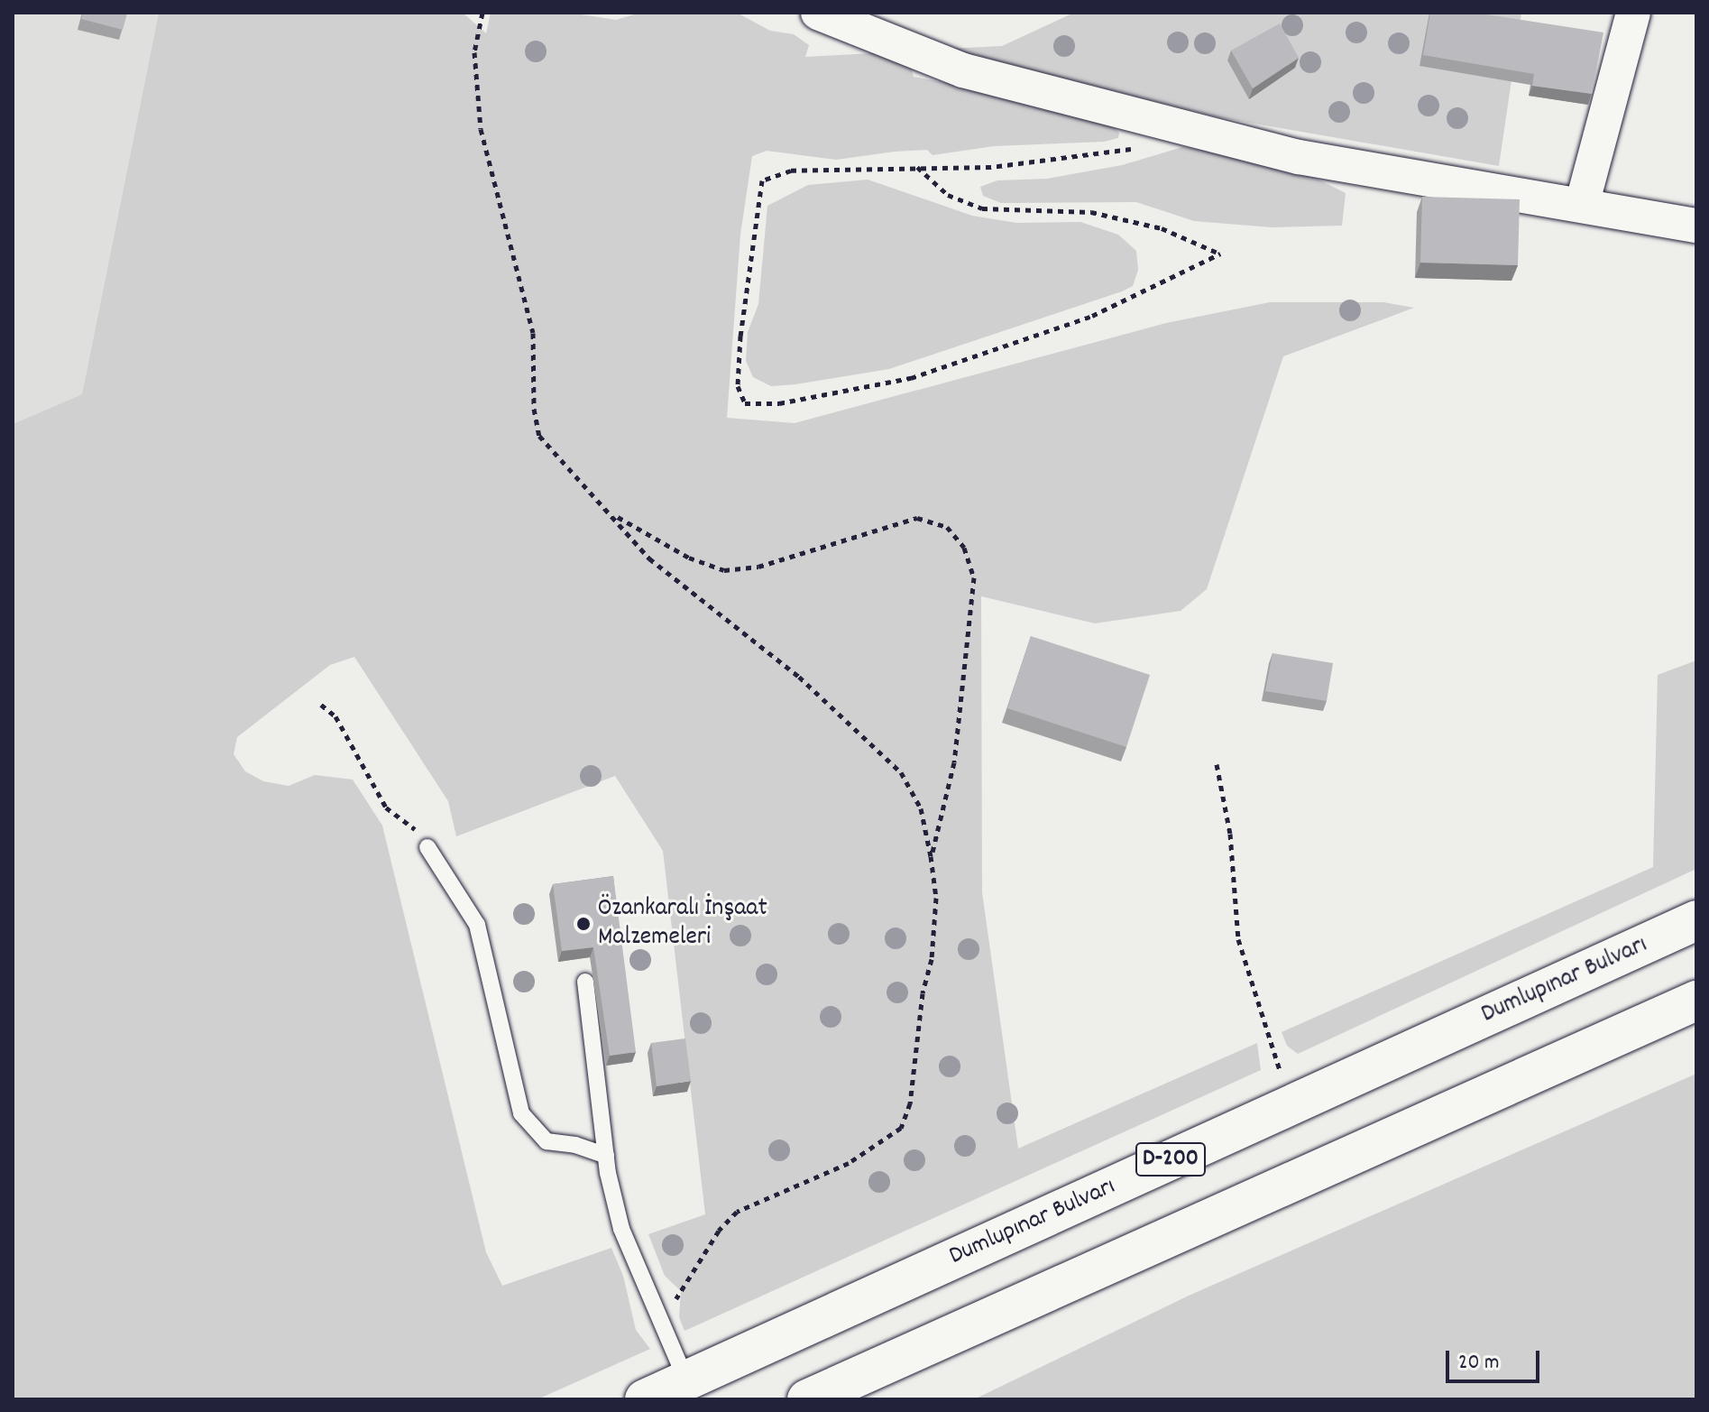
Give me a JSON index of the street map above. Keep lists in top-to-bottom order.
{
  "streets": {
    "highway": ["Dumlupınar Bulvarı", "D-200"]
  },
  "places": ["Özankaralı İnşaat Malzemeleri"],
  "scale_bar": "20 m"
}
